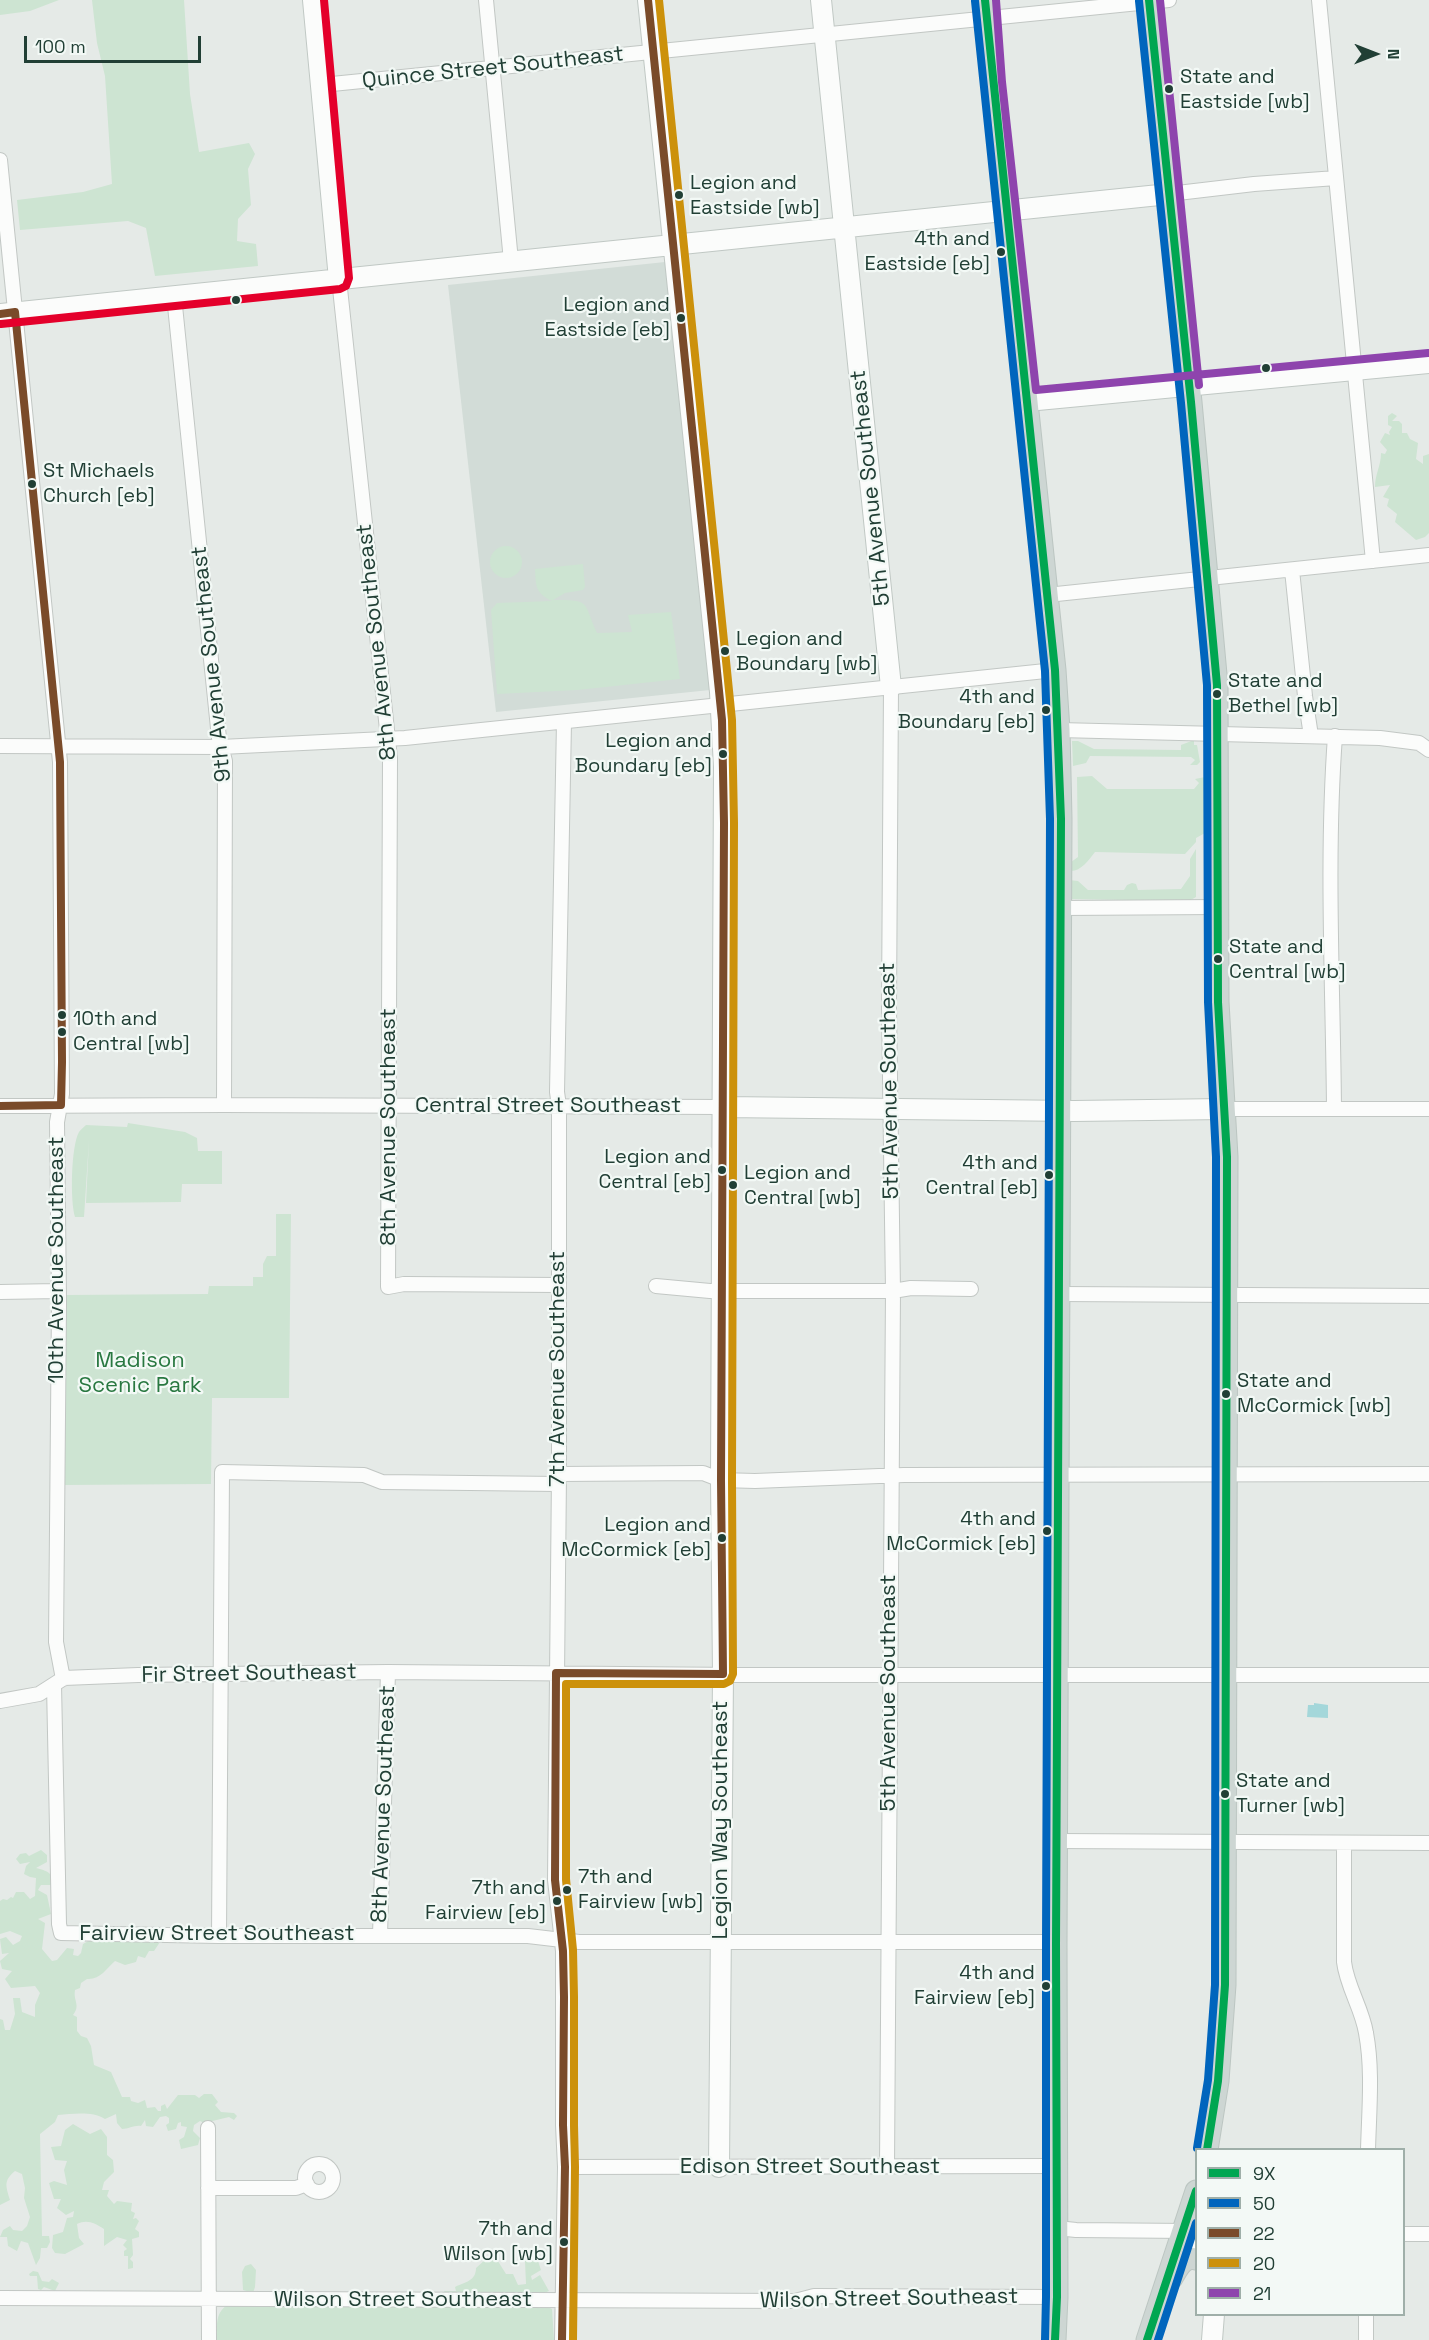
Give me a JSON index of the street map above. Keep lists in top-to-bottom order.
{
  "streets": {
    "street": [
      "Quince Street Southeast",
      "5th Avenue Southeast",
      "8th Avenue Southeast",
      "9th Avenue Southeast",
      "Central Street Southeast",
      "10th Avenue Southeast",
      "7th Avenue Southeast",
      "Fir Street Southeast",
      "Legion Way Southeast",
      "Fairview Street Southeast",
      "Edison Street Southeast",
      "Wilson Street Southeast"
    ]
  },
  "crossings": [
    ["Quince Street Southeast", "5th Avenue Southeast"],
    ["Quince Street Southeast", "8th Avenue Southeast"],
    ["Quince Street Southeast", "Legion Way Southeast"],
    ["5th Avenue Southeast", "Central Street Southeast"],
    ["5th Avenue Southeast", "Fir Street Southeast"],
    ["5th Avenue Southeast", "Fairview Street Southeast"],
    ["5th Avenue Southeast", "Edison Street Southeast"],
    ["8th Avenue Southeast", "Central Street Southeast"],
    ["8th Avenue Southeast", "7th Avenue Southeast"],
    ["8th Avenue Southeast", "Fir Street Southeast"],
    ["8th Avenue Southeast", "Fairview Street Southeast"],
    ["9th Avenue Southeast", "Central Street Southeast"],
    ["Central Street Southeast", "10th Avenue Southeast"],
    ["Central Street Southeast", "7th Avenue Southeast"],
    ["Central Street Southeast", "Legion Way Southeast"],
    ["10th Avenue Southeast", "Fir Street Southeast"],
    ["10th Avenue Southeast", "Fairview Street Southeast"],
    ["7th Avenue Southeast", "Fir Street Southeast"],
    ["7th Avenue Southeast", "Fairview Street Southeast"],
    ["7th Avenue Southeast", "Edison Street Southeast"],
    ["7th Avenue Southeast", "Wilson Street Southeast"],
    ["Fir Street Southeast", "Legion Way Southeast"],
    ["Fir Street Southeast", "Fairview Street Southeast"],
    ["Legion Way Southeast", "Fairview Street Southeast"],
    ["Legion Way Southeast", "Edison Street Southeast"]
  ],
  "parks": ["Madison Scenic Park"],
  "places": [
    "State and Eastside [wb]",
    "Legion and Eastside [wb]",
    "4th and Eastside [eb]",
    "Legion and Eastside [eb]",
    "St Michaels Church [eb]",
    "Legion and Boundary [wb]",
    "State and Bethel [wb]",
    "4th and Boundary [eb]",
    "Legion and Boundary [eb]",
    "State and Central [wb]",
    "10th and Central [wb]",
    "Legion and Central [eb]",
    "4th and Central [eb]",
    "Legion and Central [wb]",
    "State and McCormick [wb]",
    "4th and McCormick [eb]",
    "Legion and McCormick [eb]",
    "State and Turner [wb]",
    "7th and Fairview [wb]",
    "7th and Fairview [eb]",
    "4th and Fairview [eb]",
    "7th and Wilson [wb]"
  ],
  "lines": [
    "transit line 9X",
    "transit line 22",
    "transit line 20",
    "transit line 21",
    "transit line 50"
  ],
  "legend": [
    "9X",
    "50",
    "22",
    "20",
    "21"
  ],
  "scale_bar": "100 m",
  "north": "right"
}
